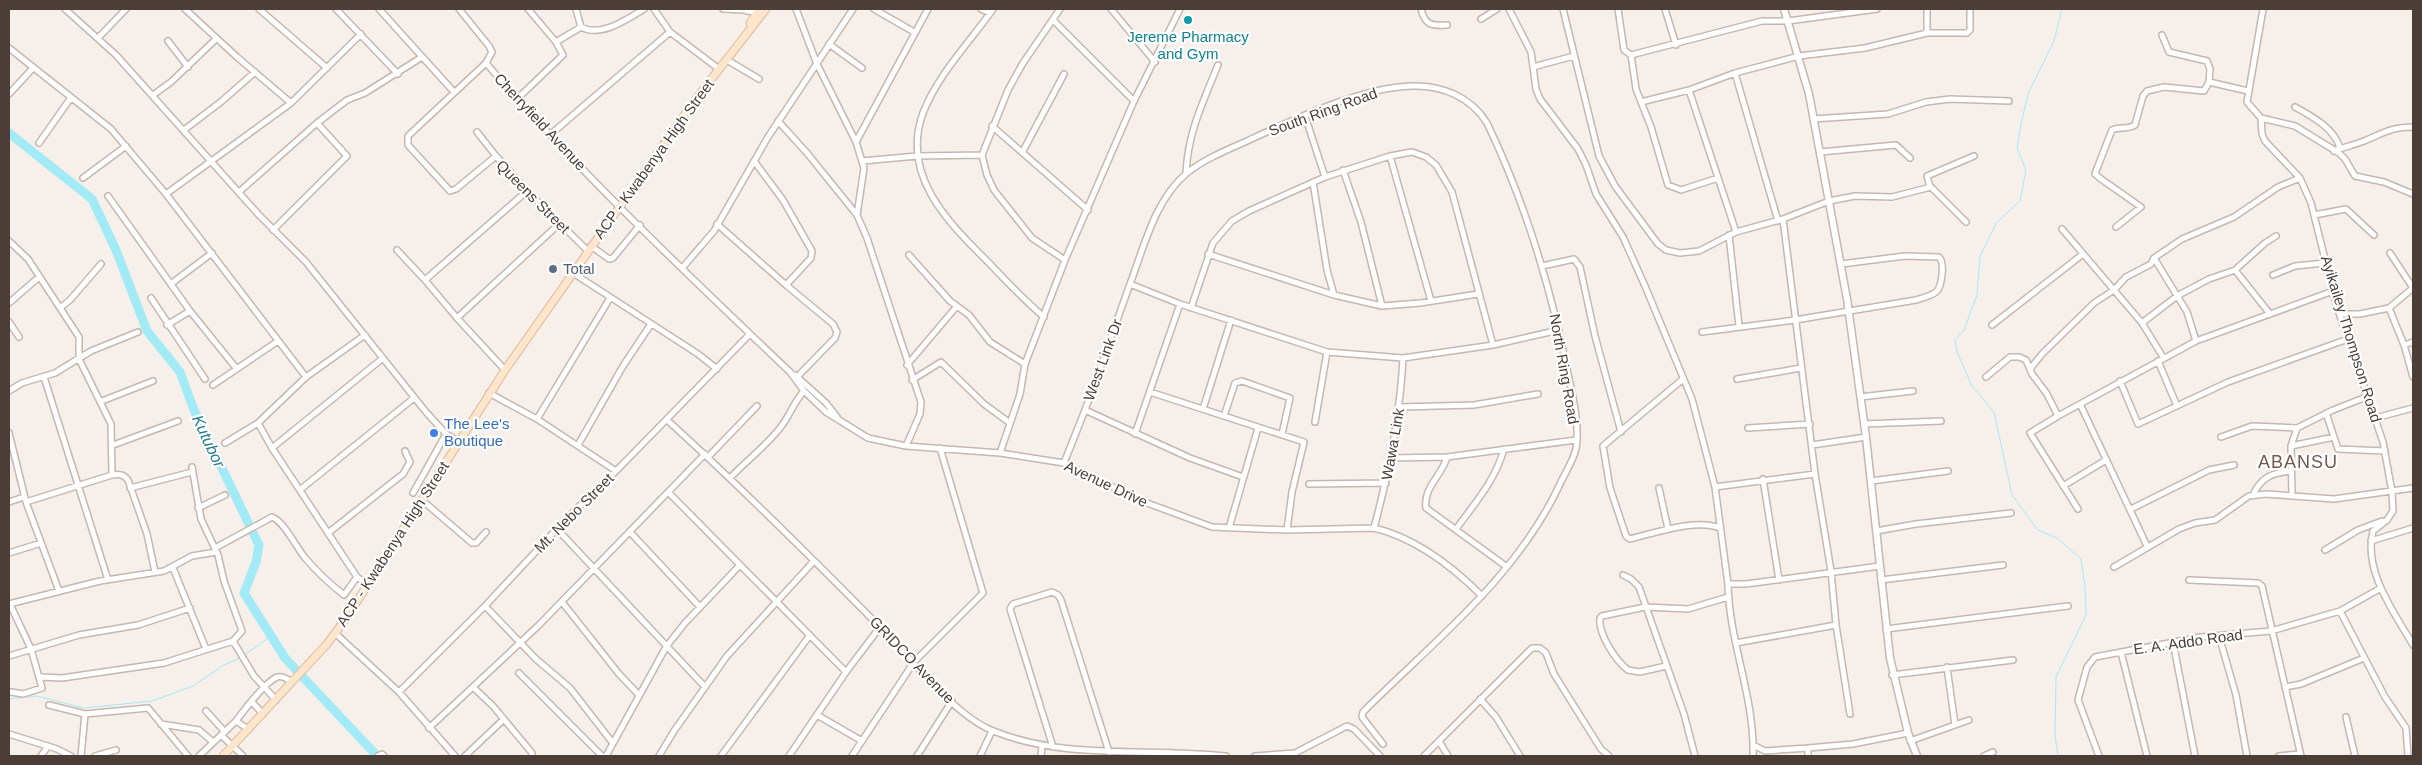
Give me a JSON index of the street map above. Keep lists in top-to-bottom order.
{
  "streets": {
    "main road": ["ACP - Kwabenya High Street"],
    "street": [
      "South Ring Road",
      "Cherryfield Avenue",
      "Queens Street",
      "Ayikailey Thompson Road",
      "West Link Dr",
      "North Ring Road",
      "Wawa Link",
      "Avenue Drive",
      "Mt. Nebo Street",
      "E. A. Addo Road",
      "GRIDCO Avenue"
    ]
  },
  "crossings": [
    ["South Ring Road", "West Link Dr"],
    ["South Ring Road", "North Ring Road"],
    ["Cherryfield Avenue", "ACP - Kwabenya High Street"],
    ["Cherryfield Avenue", "Queens Street"],
    ["Cherryfield Avenue", "Mt. Nebo Street"],
    ["ACP - Kwabenya High Street", "Queens Street"],
    ["North Ring Road", "Avenue Drive"],
    ["Wawa Link", "Avenue Drive"],
    ["Mt. Nebo Street", "GRIDCO Avenue"]
  ],
  "districts": ["ABANSU"],
  "water": ["Kutubor"],
  "places": ["Jereme Pharmacy and Gym", "Total", "The Lee's Boutique"]
}
